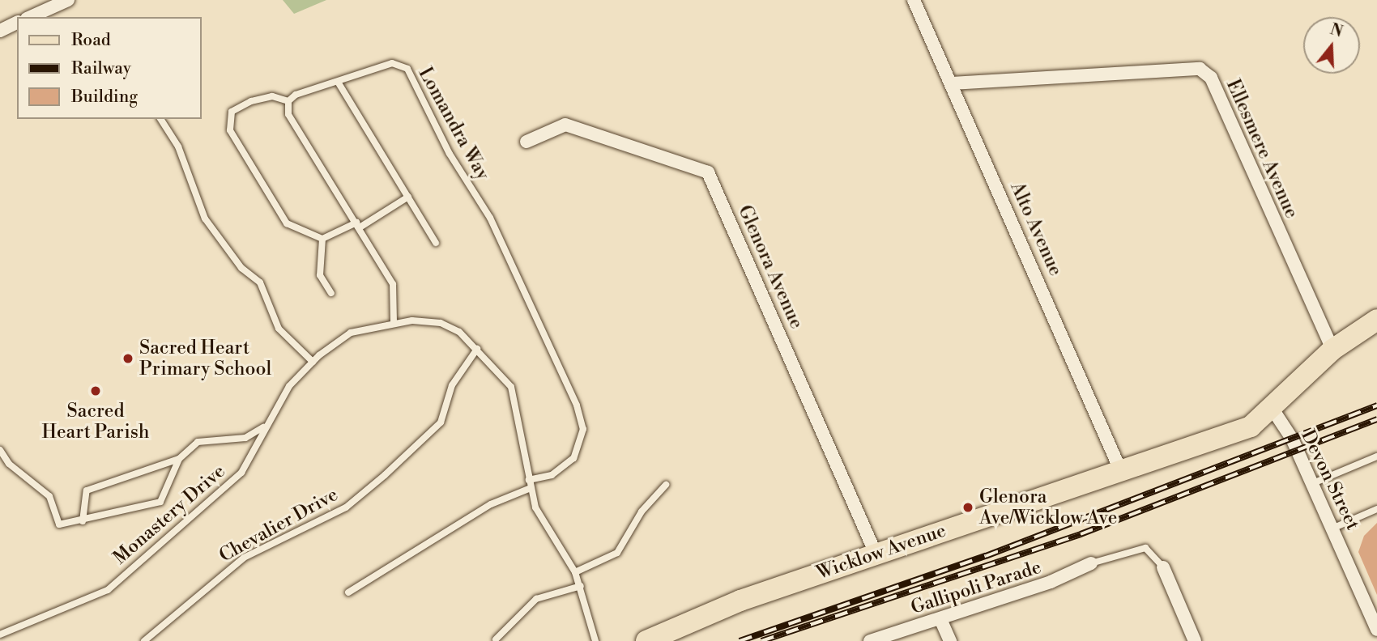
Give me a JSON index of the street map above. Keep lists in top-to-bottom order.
{
  "streets": {
    "main road": ["Wicklow Avenue"],
    "street": [
      "Ellesmere Avenue",
      "Alto Avenue",
      "Glenora Avenue",
      "Devon Street",
      "Gallipoli Parade"
    ],
    "lane": ["Lomandra Way", "Monastery Drive", "Chevalier Drive"]
  },
  "crossings": [
    ["Lomandra Way", "Monastery Drive"],
    ["Ellesmere Avenue", "Alto Avenue"],
    ["Ellesmere Avenue", "Wicklow Avenue"],
    ["Alto Avenue", "Wicklow Avenue"],
    ["Glenora Avenue", "Wicklow Avenue"],
    ["Devon Street", "Wicklow Avenue"],
    ["Monastery Drive", "Chevalier Drive"]
  ],
  "places": ["Sacred Heart Primary School", "Sacred Heart Parish", "Glenora Ave/Wicklow Ave"],
  "legend": ["Road", "Railway", "Building"],
  "north": "top"
}
